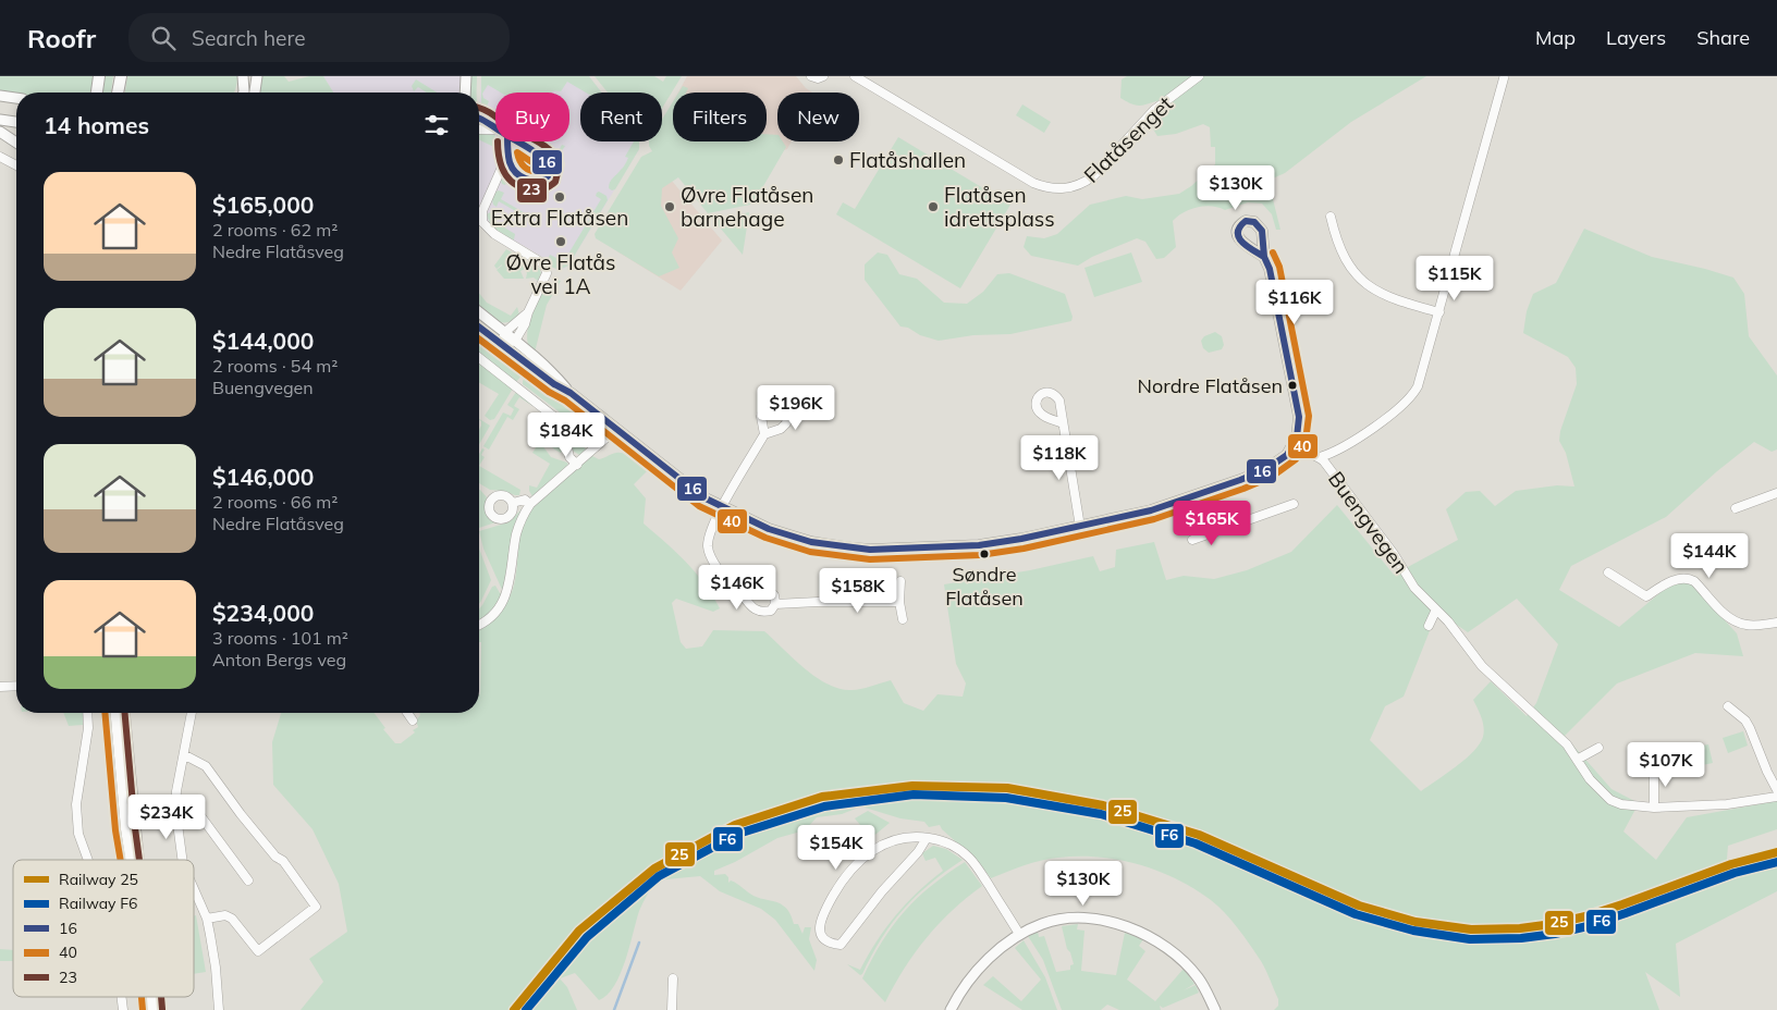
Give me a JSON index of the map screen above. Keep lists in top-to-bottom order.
{
  "streets": {
    "street": ["Flatåsenget", "Buengvegen"]
  },
  "places": [
    "Flatåshallen",
    "Extra Flatåsen",
    "Øvre Flatåsen barnehage",
    "Flatåsen idrettsplass",
    "Øvre Flatås vei 1A",
    "Nordre Flatåsen",
    "Søndre Flatåsen"
  ],
  "lines": [
    "transit line 23",
    "transit line 16",
    "transit line 40",
    "rail line 25",
    "rail line F6"
  ],
  "legend": [
    "Railway 25",
    "Railway F6",
    "16",
    "40",
    "23"
  ],
  "page": {
    "header": "Roofr",
    "search": "Search here",
    "nav": ["Map", "Layers", "Share"],
    "chip": [
      "Buy",
      "Rent",
      "Filters",
      "New"
    ],
    "heading": "14 homes",
    "list": [
      {
        "name": "$165,000",
        "note": "2 rooms · 62 m² · Nedre Flatåsveg"
      },
      {
        "name": "$144,000",
        "note": "2 rooms · 54 m² · Buengvegen"
      },
      {
        "name": "$146,000",
        "note": "2 rooms · 66 m² · Nedre Flatåsveg"
      },
      {
        "name": "$234,000",
        "note": "3 rooms · 101 m² · Anton Bergs veg"
      }
    ],
    "price": [
      "$130K",
      "$115K",
      "$116K",
      "$196K",
      "$184K",
      "$118K",
      "$165K",
      "$144K",
      "$146K",
      "$158K",
      "$107K",
      "$234K",
      "$154K",
      "$130K"
    ]
  }
}
